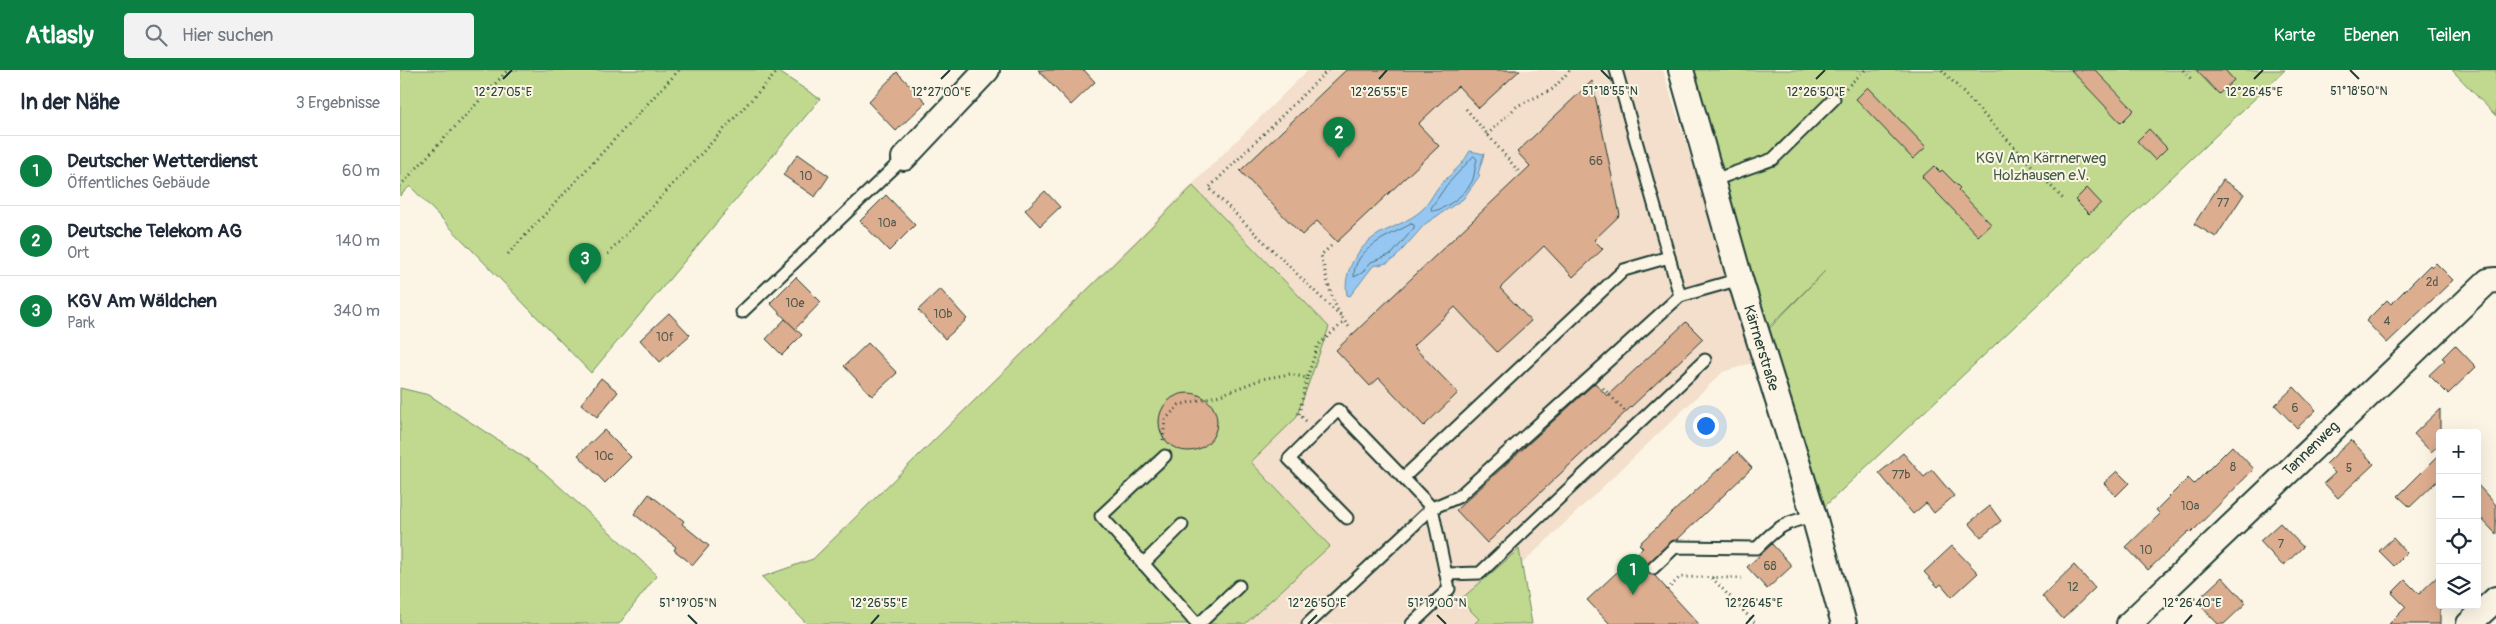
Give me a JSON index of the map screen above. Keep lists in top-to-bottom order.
{
  "streets": {
    "street": ["Kärrnerstraße", "Tannenweg"]
  },
  "parks": ["KGV Am Kärrnerweg Holzhausen e.V."],
  "house_numbers": [
    "66",
    "10",
    "77",
    "10a",
    "2d",
    "10e",
    "10b",
    "4",
    "10f",
    "6",
    "10c",
    "8",
    "5",
    "77b",
    "10a",
    "7",
    "10",
    "68",
    "12"
  ],
  "page": {
    "header": "Atlasly",
    "search": "Hier suchen",
    "nav": ["Karte", "Ebenen", "Teilen"],
    "heading": ["In der Nähe", "3 Ergebnisse"],
    "pins": ["2", "3", "1"],
    "list": [
      {
        "mark": "1",
        "name": "Deutscher Wetterdienst",
        "note": "Öffentliches Gebäude",
        "value": "60 m"
      },
      {
        "mark": "2",
        "name": "Deutsche Telekom AG",
        "note": "Ort",
        "value": "140 m"
      },
      {
        "mark": "3",
        "name": "KGV Am Wäldchen",
        "note": "Park",
        "value": "340 m"
      }
    ],
    "map_buttons": ["+", "−"]
  },
  "coordinates": [
    "51°18'55\"N",
    "51°18'50\"N",
    "12°27'05\"E",
    "12°27'00\"E",
    "12°26'55\"E",
    "12°26'50\"E",
    "12°26'45\"E",
    "12°26'40\"E",
    "51°19'05\"N",
    "51°19'00\"N"
  ]
}
